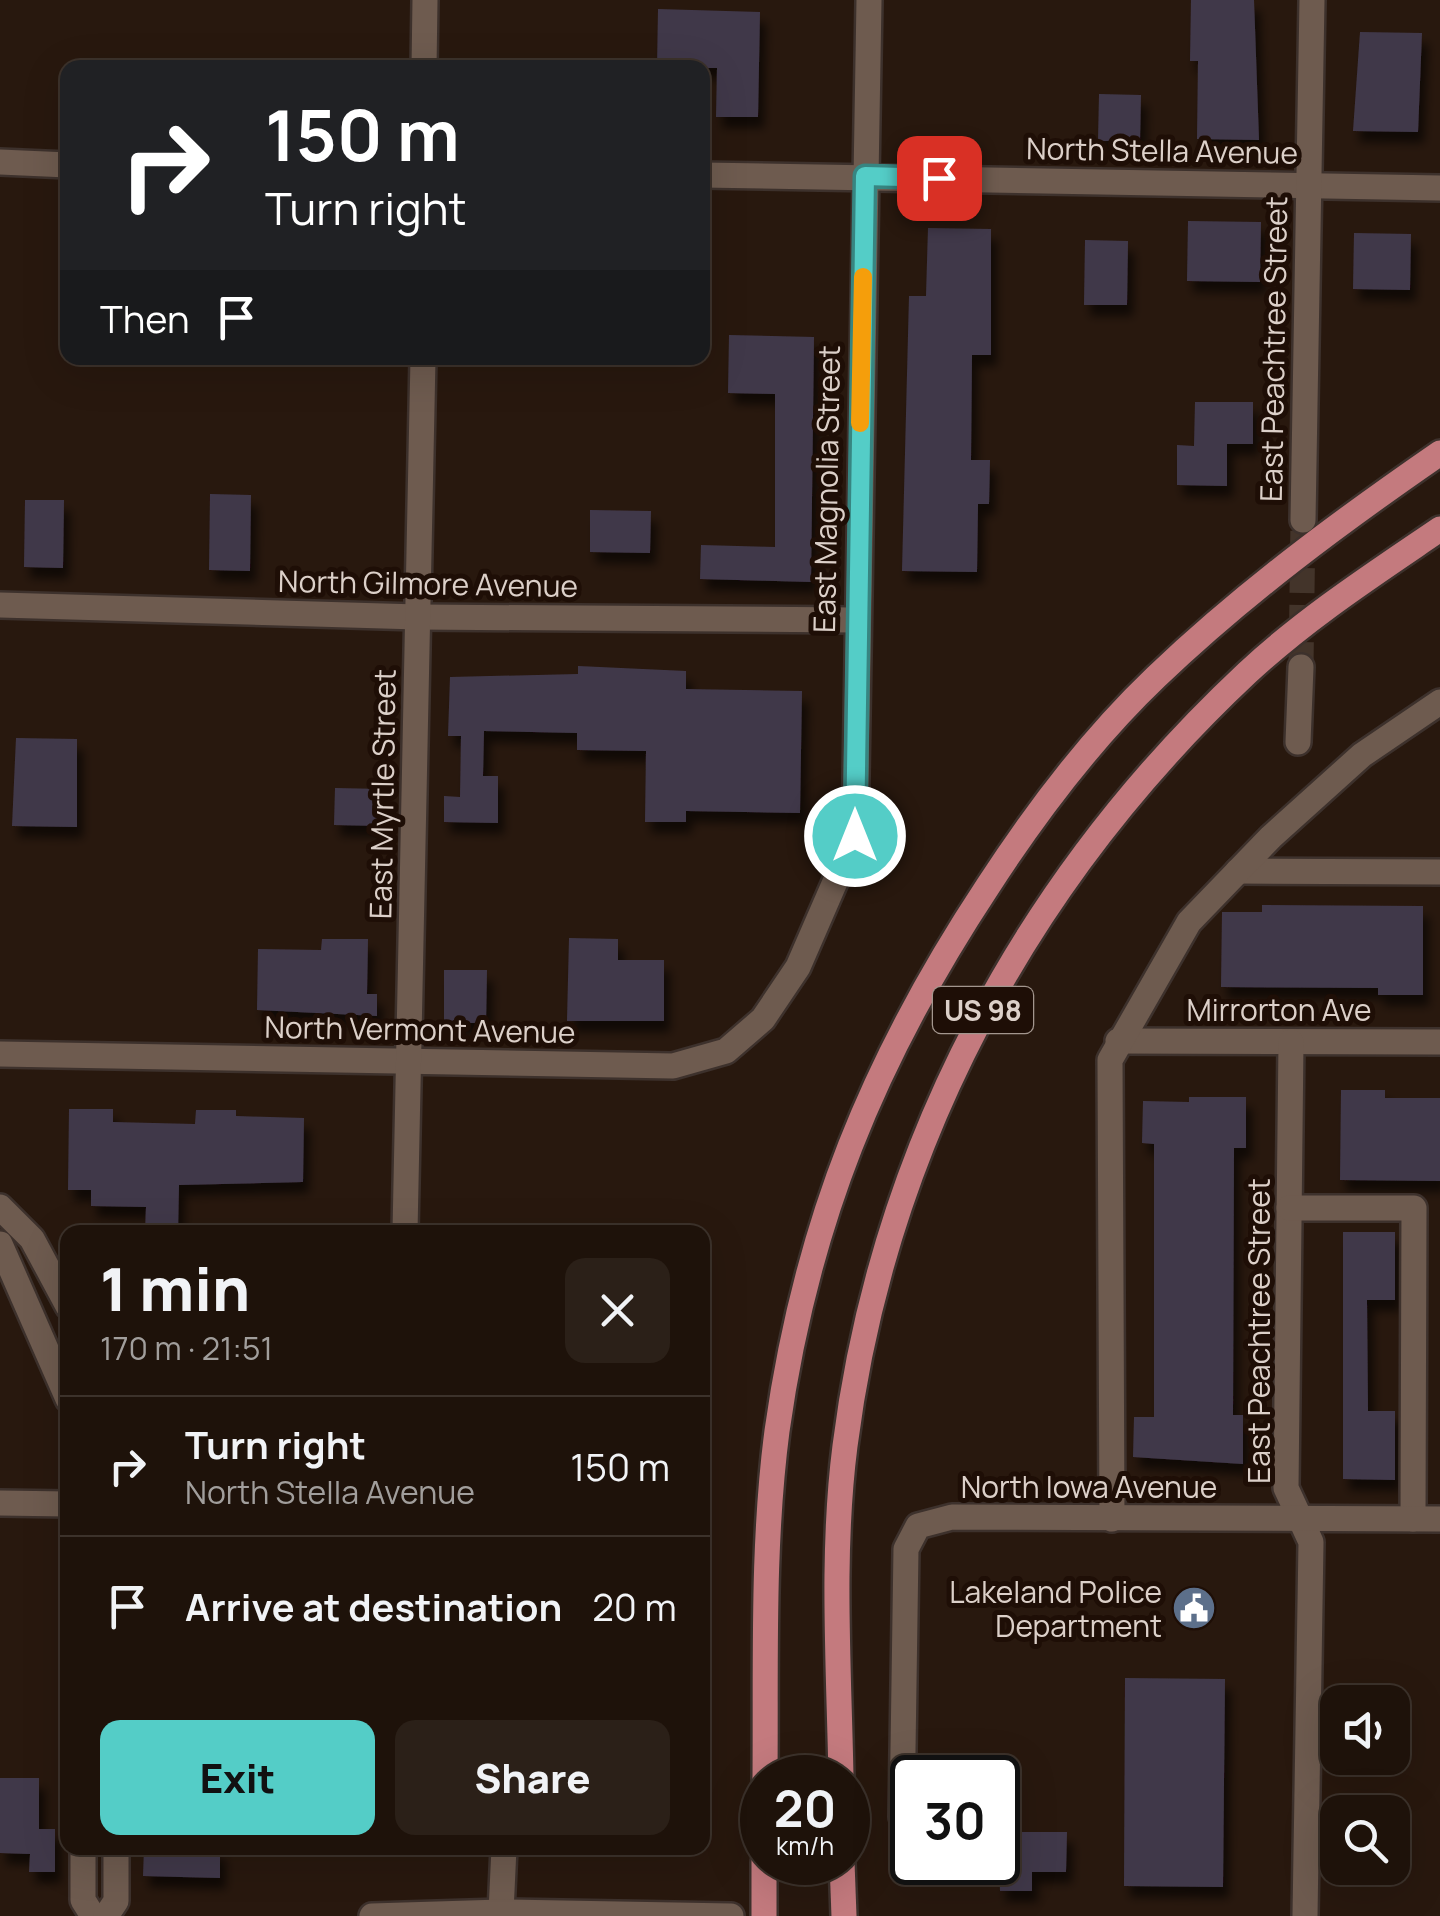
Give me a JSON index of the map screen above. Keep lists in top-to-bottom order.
{
  "streets": {
    "main road": ["US 98"],
    "street": [
      "North Stella Avenue",
      "East Peachtree Street",
      "East Magnolia Street",
      "North Gilmore Avenue",
      "East Myrtle Street",
      "Mirrorton Ave",
      "North Vermont Avenue",
      "North Iowa Avenue"
    ]
  },
  "crossings": [
    ["North Stella Avenue", "East Peachtree Street"],
    ["North Stella Avenue", "East Magnolia Street"],
    ["East Peachtree Street", "Mirrorton Ave"],
    ["East Peachtree Street", "North Iowa Avenue"],
    ["East Magnolia Street", "North Gilmore Avenue"],
    ["East Magnolia Street", "North Vermont Avenue"],
    ["North Gilmore Avenue", "East Myrtle Street"],
    ["East Myrtle Street", "North Vermont Avenue"]
  ],
  "places": {
    "public building": ["Lakeland Police Department"]
  },
  "page": {
    "turn": ["150 m", "Turn right"],
    "then": "Then",
    "heading": ["1 min", "170 m · 21:51"],
    "list": [
      {
        "name": "Turn right",
        "note": "North Stella Avenue",
        "value": "150 m"
      },
      {
        "name": "Arrive at destination",
        "value": "20 m"
      }
    ],
    "buttons": ["Exit", "Share"],
    "speed": "20 km/h",
    "limit": "30"
  }
}
